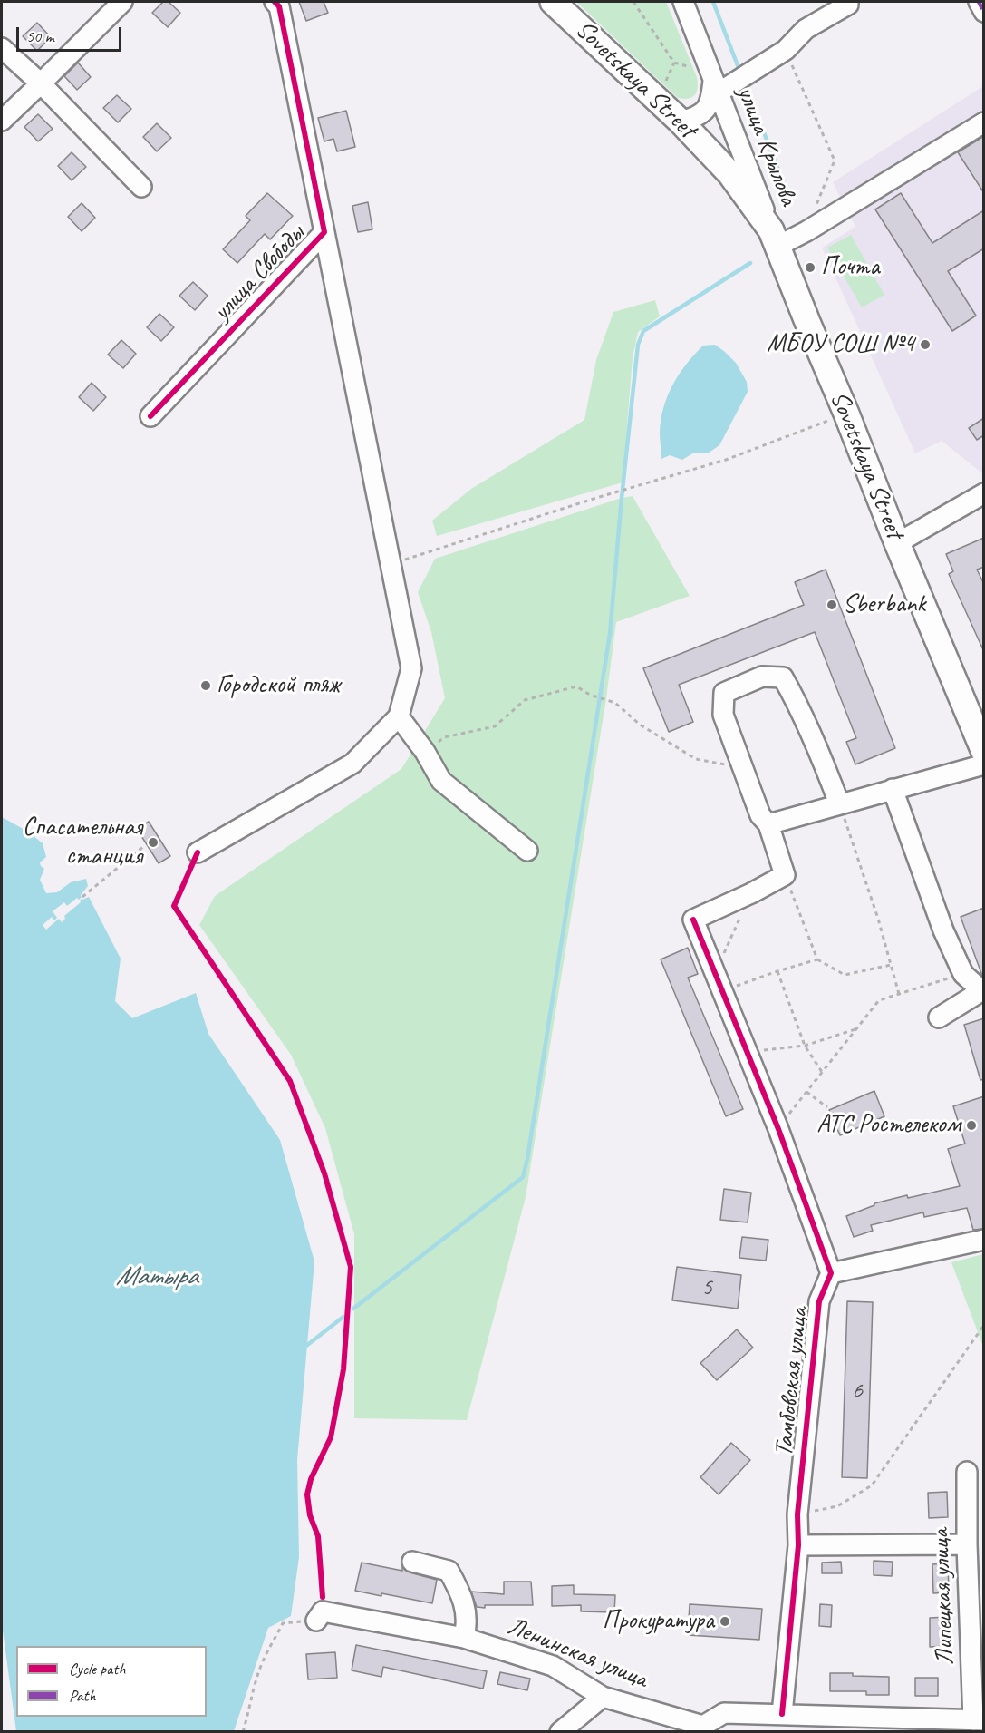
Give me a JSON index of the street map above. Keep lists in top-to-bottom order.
{
  "streets": {
    "main road": ["Sovetskaya Street"],
    "street": [
      "улица Крылова",
      "улица Свободы",
      "Тамбовская улица",
      "Липецкая улица",
      "Ленинская улица"
    ]
  },
  "crossings": [
    ["Sovetskaya Street", "улица Крылова"],
    ["Тамбовская улица", "Ленинская улица"],
    ["Липецкая улица", "Ленинская улица"]
  ],
  "water": ["Матыра"],
  "places": [
    "Почта",
    "МБОУ СОШ №4",
    "Sberbank",
    "Городской пляж",
    "Спасательная станция",
    "АТС Ростелеком",
    "Прокуратура"
  ],
  "house_numbers": ["5", "6"],
  "legend": ["Cycle path", "Path"],
  "scale_bar": "50 m"
}
